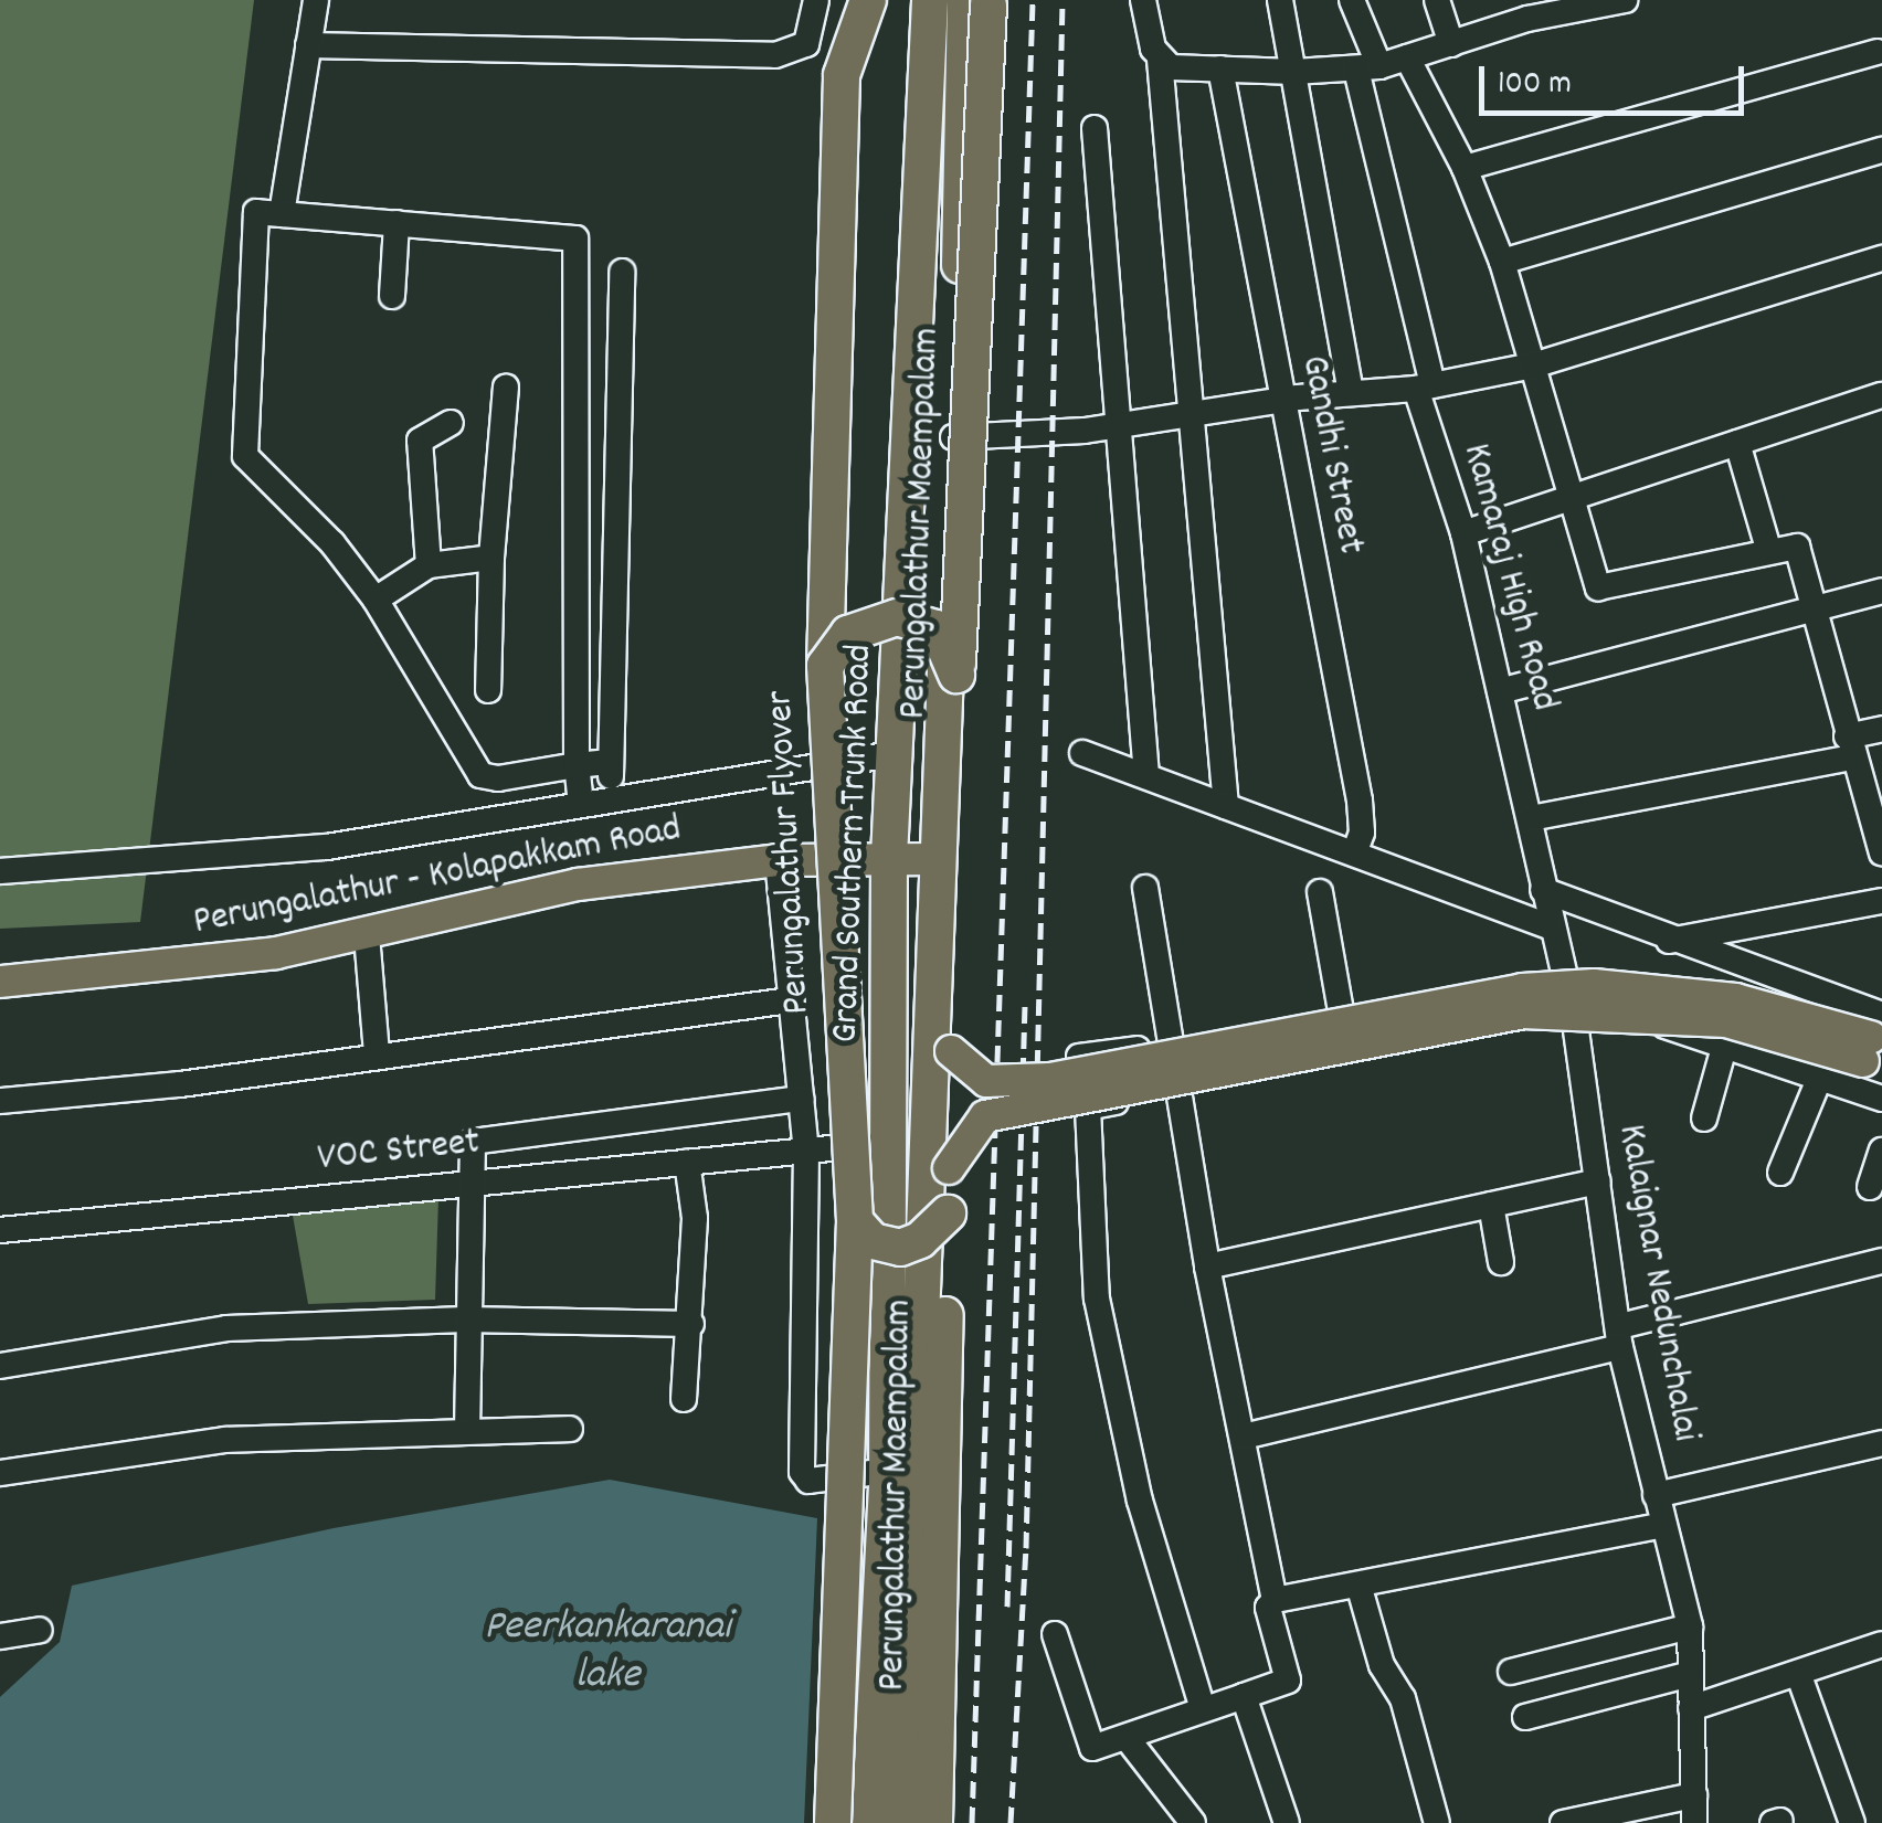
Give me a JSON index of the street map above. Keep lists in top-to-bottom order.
{
  "streets": {
    "highway": ["Perungalathur Maempalam", "Grand Southern Trunk Road", "Perungalathur Flyover"],
    "main road": ["Perungalathur - Kolapakkam Road"],
    "street": [
      "Gandhi Street",
      "Kamaraj High Road",
      "VOC Street",
      "Kalaignar Nedunchalai"
    ]
  },
  "crossings": [
    ["Kamaraj High Road", "Kalaignar Nedunchalai"],
    ["Grand Southern Trunk Road", "Perungalathur - Kolapakkam Road"],
    ["Grand Southern Trunk Road", "VOC Street"]
  ],
  "water": ["Peerkankaranai lake"],
  "scale_bar": "100 m"
}
